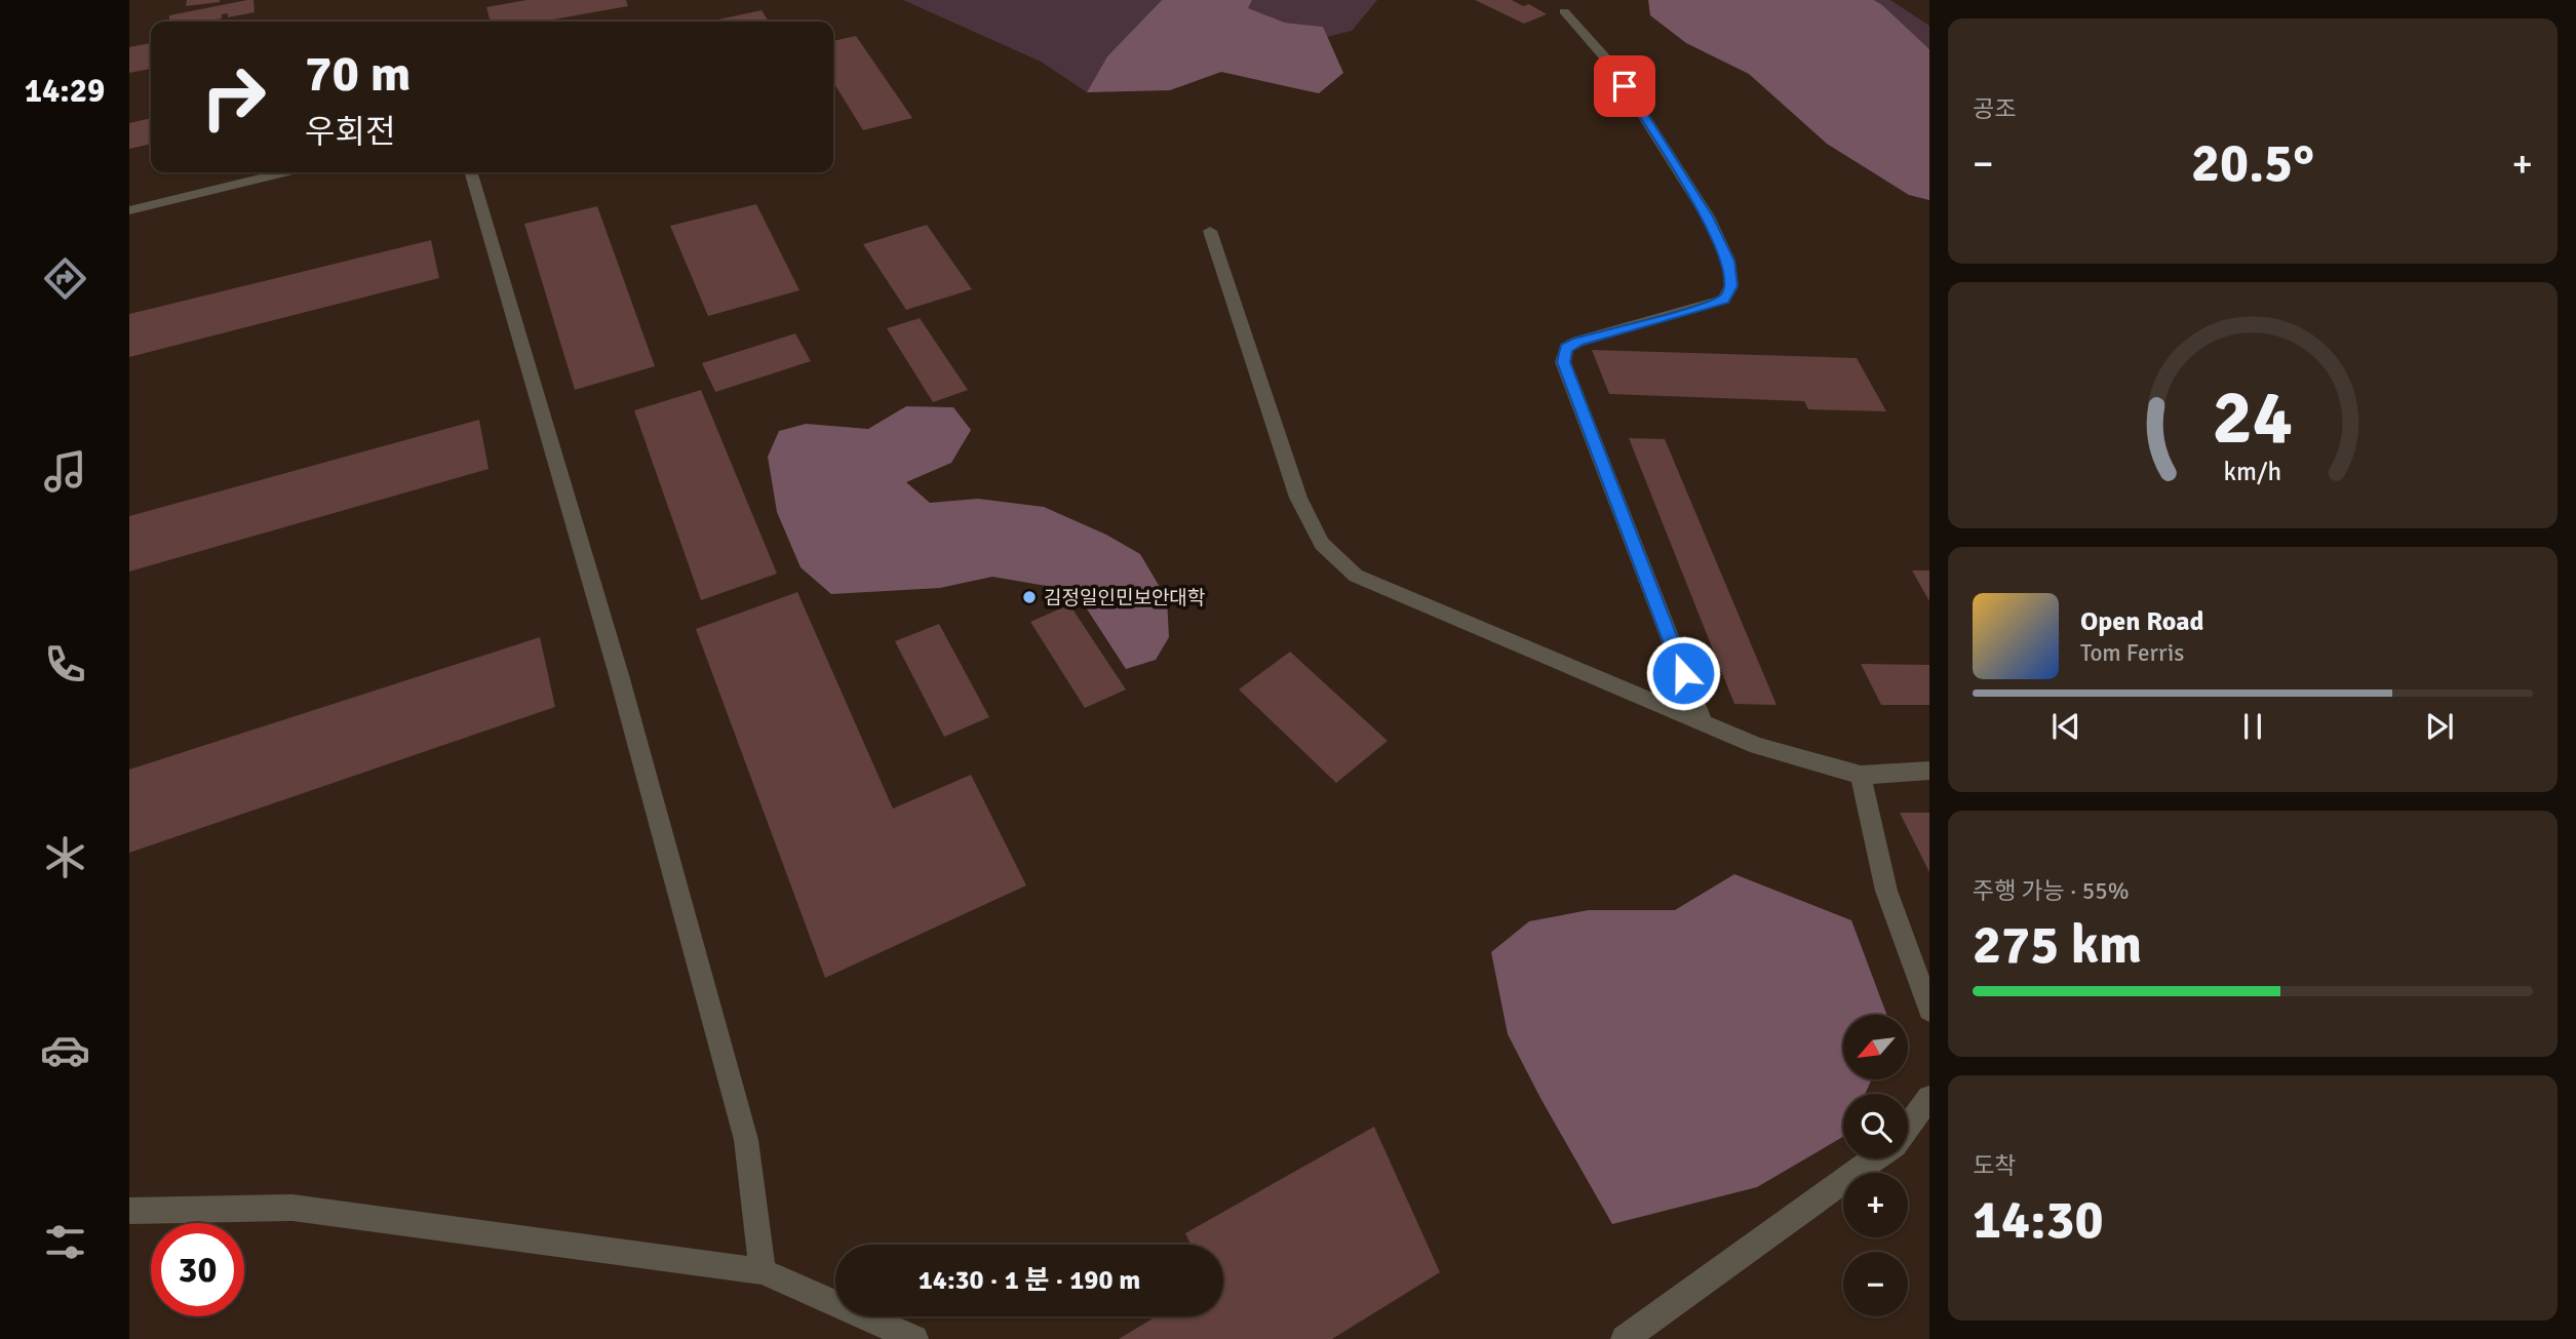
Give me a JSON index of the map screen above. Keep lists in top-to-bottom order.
{
  "places": ["김정일인민보안대학"],
  "north": "bottom left",
  "page": {
    "tabs": "14:29",
    "tile": [
      "공조",
      ["주행 가능 · 55%", "275 km"],
      ["도착", "14:30"]
    ],
    "turn": ["70 m", "우회전"],
    "heat": ["−", "20.5°", "+"],
    "song": ["Open Road", "Tom Ferris"],
    "map_buttons": ["+", "−"],
    "limit": "30",
    "trip": "14:30 · 1 분 · 190 m",
    "gauge": ["24", "km/h"]
  }
}
